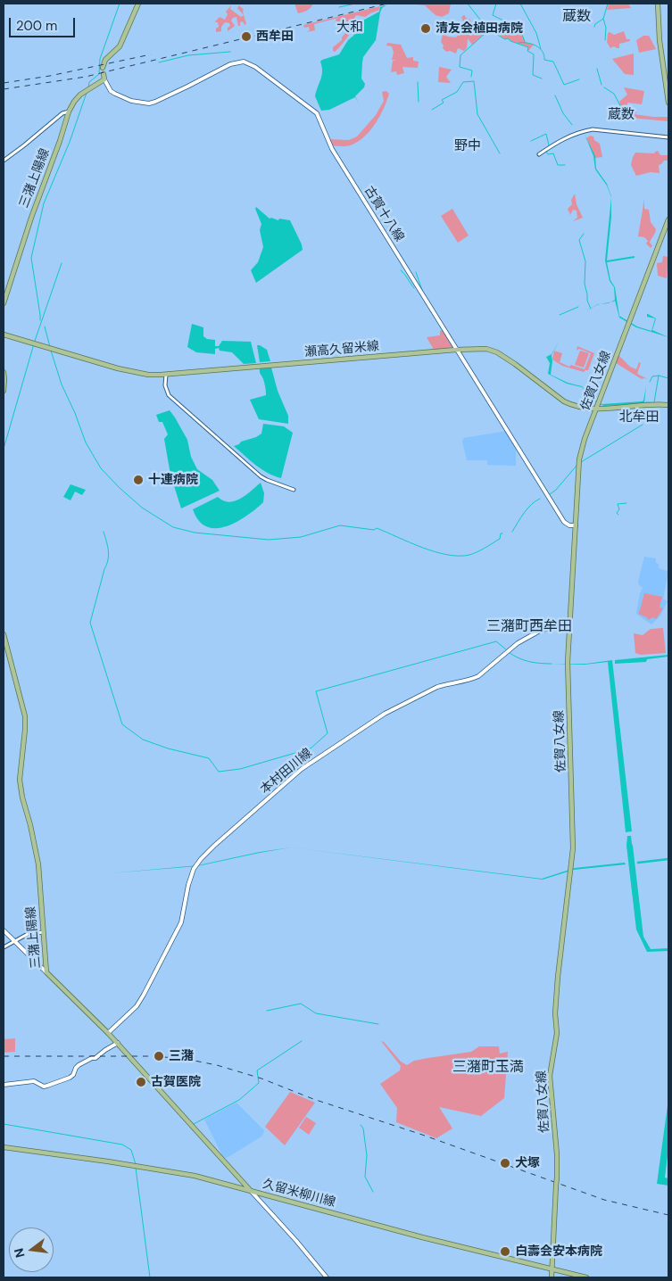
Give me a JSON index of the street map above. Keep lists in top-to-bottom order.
{
  "streets": {
    "main road": [
      "三潴上陽線",
      "古賀十八線",
      "瀬高久留米線",
      "佐賀八女線",
      "本村田川線",
      "久留米柳川線"
    ]
  },
  "crossings": [
    ["三潴上陽線", "古賀十八線"],
    ["三潴上陽線", "本村田川線"],
    ["三潴上陽線", "久留米柳川線"],
    ["古賀十八線", "瀬高久留米線"],
    ["古賀十八線", "佐賀八女線"],
    ["瀬高久留米線", "佐賀八女線"],
    ["佐賀八女線", "本村田川線"],
    ["佐賀八女線", "久留米柳川線"]
  ],
  "districts": [
    "蔵数",
    "大和",
    "蔵数",
    "野中",
    "北牟田",
    "三潴町西牟田",
    "三潴町玉満"
  ],
  "places": [
    "清友会植田病院",
    "西牟田",
    "十連病院",
    "三潴",
    "古賀医院",
    "犬塚",
    "白壽会安本病院"
  ],
  "scale_bar": "200 m",
  "north": "left"
}
